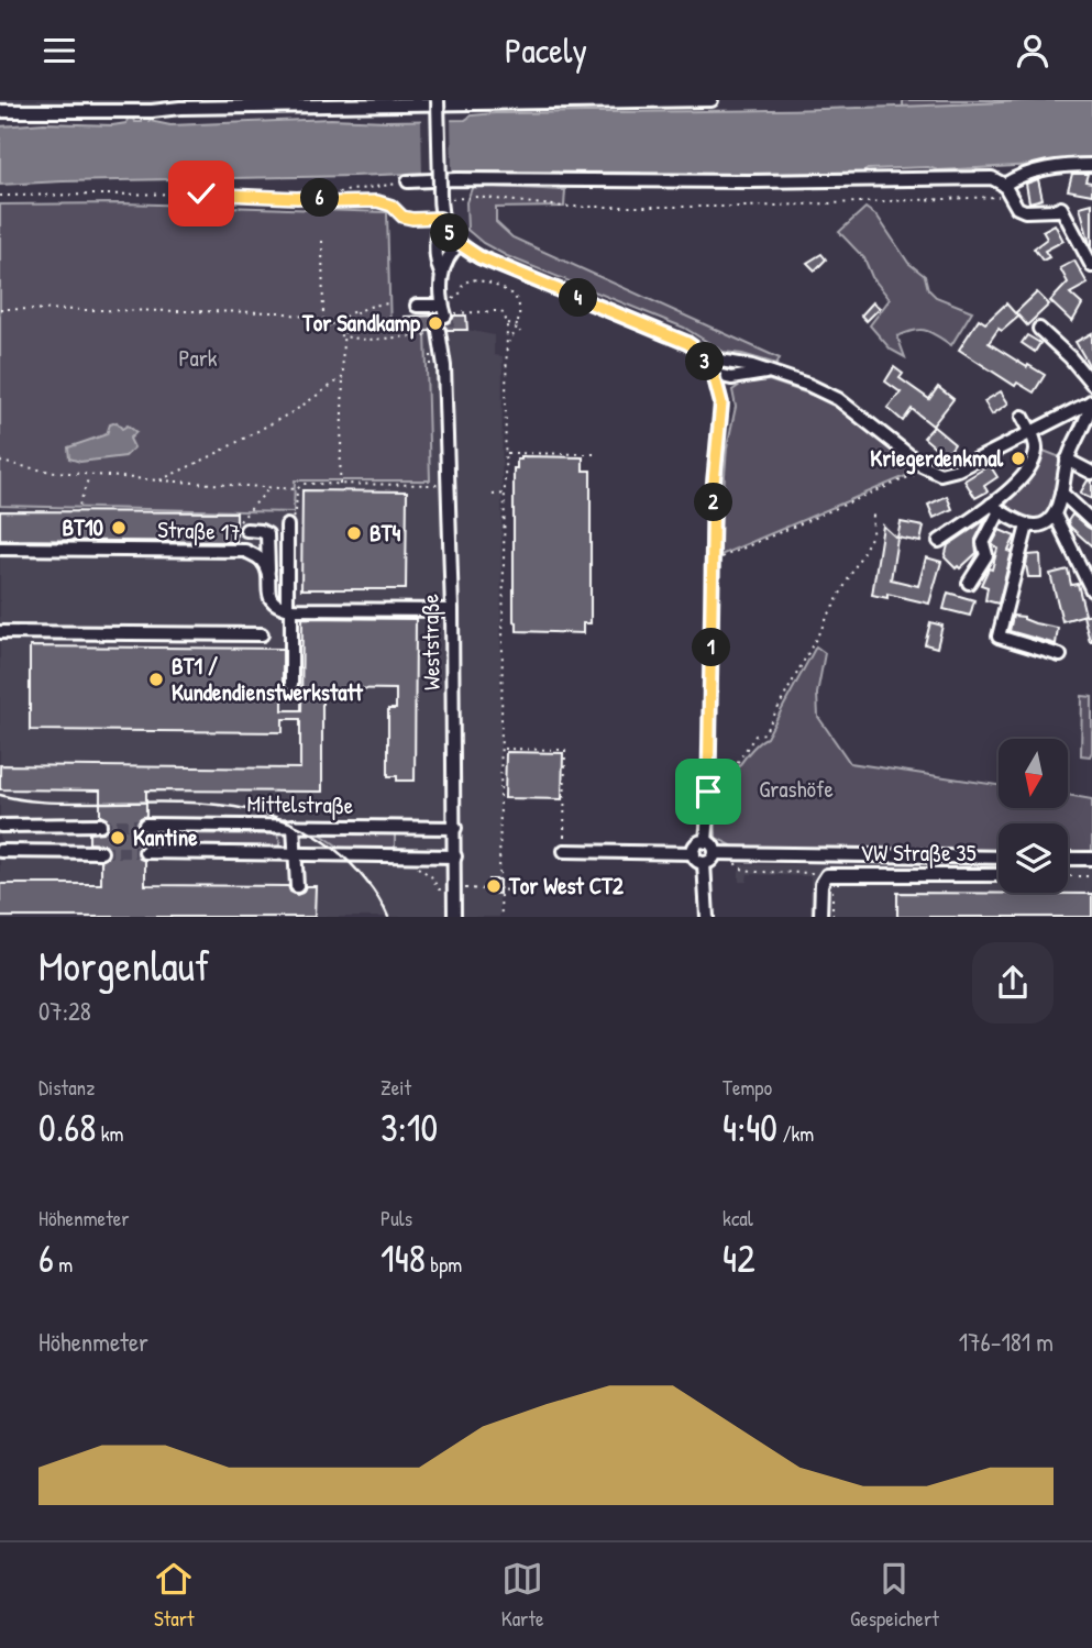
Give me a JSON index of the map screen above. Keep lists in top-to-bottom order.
{
  "streets": {
    "street": [
      "Straße 17",
      "Weststraße",
      "Mittelstraße",
      "VW Straße 35"
    ]
  },
  "crossings": [
    ["Weststraße", "Mittelstraße"]
  ],
  "parks": ["Park", "Grashöfe"],
  "places": [
    "Tor Sandkamp",
    "Kriegerdenkmal",
    "BT10",
    "BT4",
    "BT1 / Kundendienstwerkstatt",
    "Kantine",
    "Tor West CT2"
  ],
  "north": "bottom",
  "page": {
    "header": "Pacely",
    "pins": [
      "6",
      "5",
      "4",
      "3",
      "2",
      "1"
    ],
    "heading": ["Morgenlauf", "07:28"],
    "stats": [
      ["Distanz", "0.68 km"],
      ["Zeit", "3:10"],
      ["Tempo", "4:40 /km"],
      ["Höhenmeter", "6 m"],
      ["Puls", "148 bpm"],
      ["kcal", "42"]
    ],
    "chart": ["Höhenmeter", "176–181 m"],
    "tabs": ["Start", "Karte", "Gespeichert"]
  }
}
